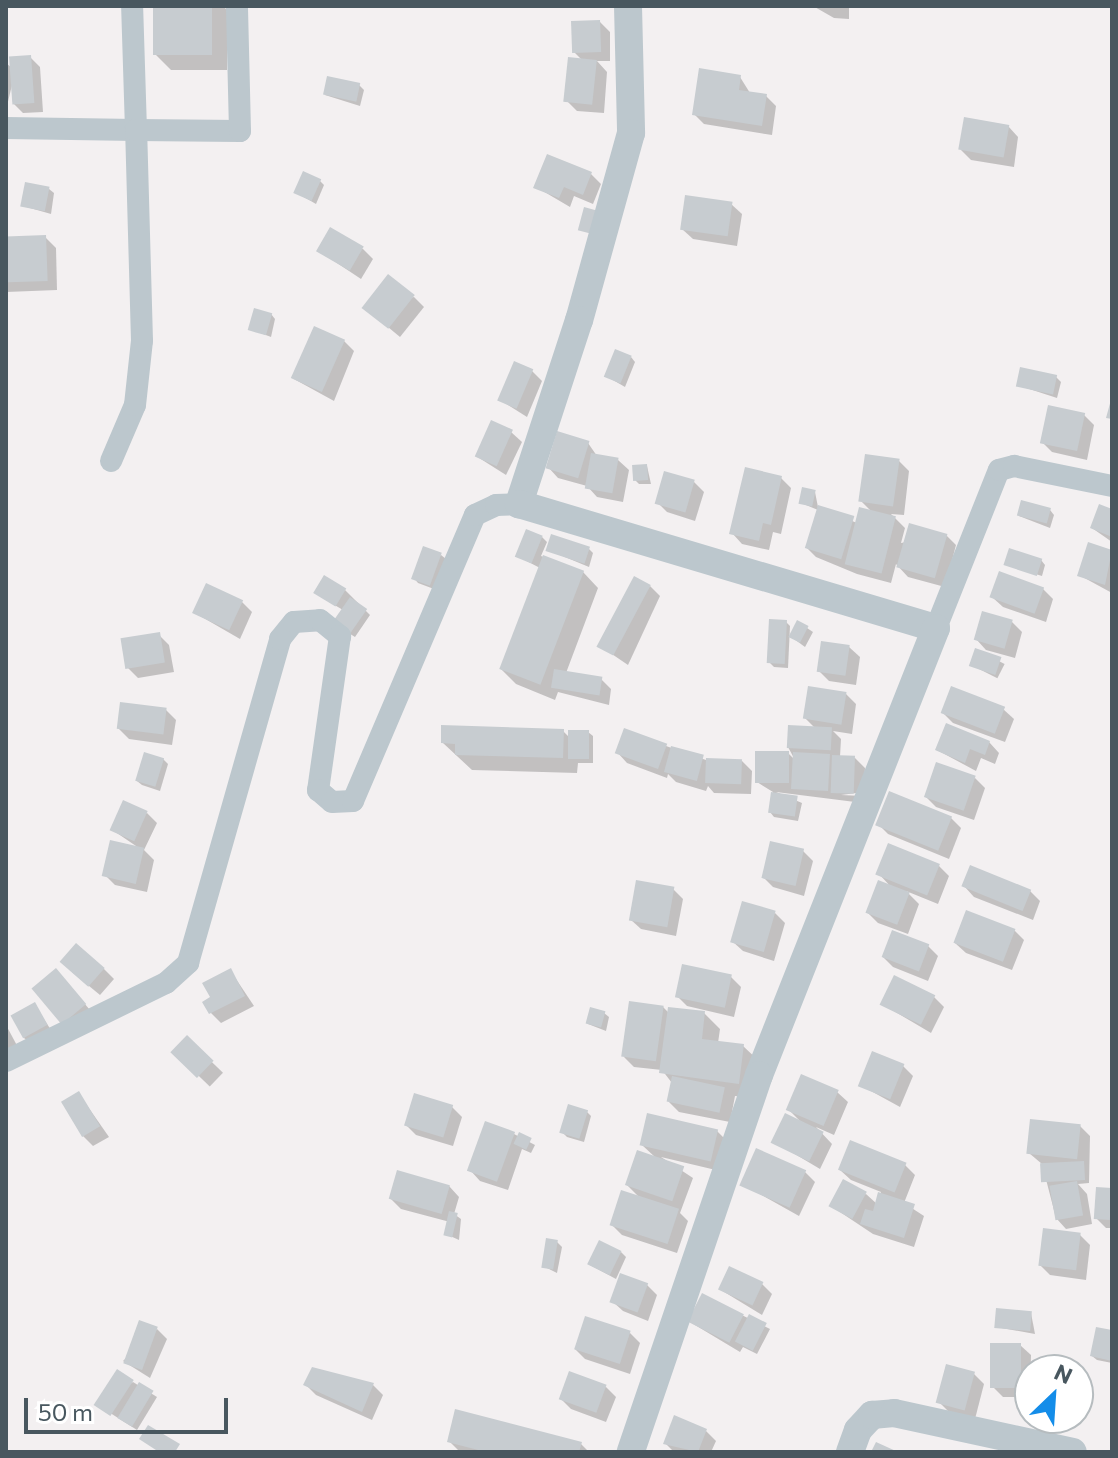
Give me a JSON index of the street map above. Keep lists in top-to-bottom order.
{
  "scale_bar": "50 m",
  "north": "top right"
}
